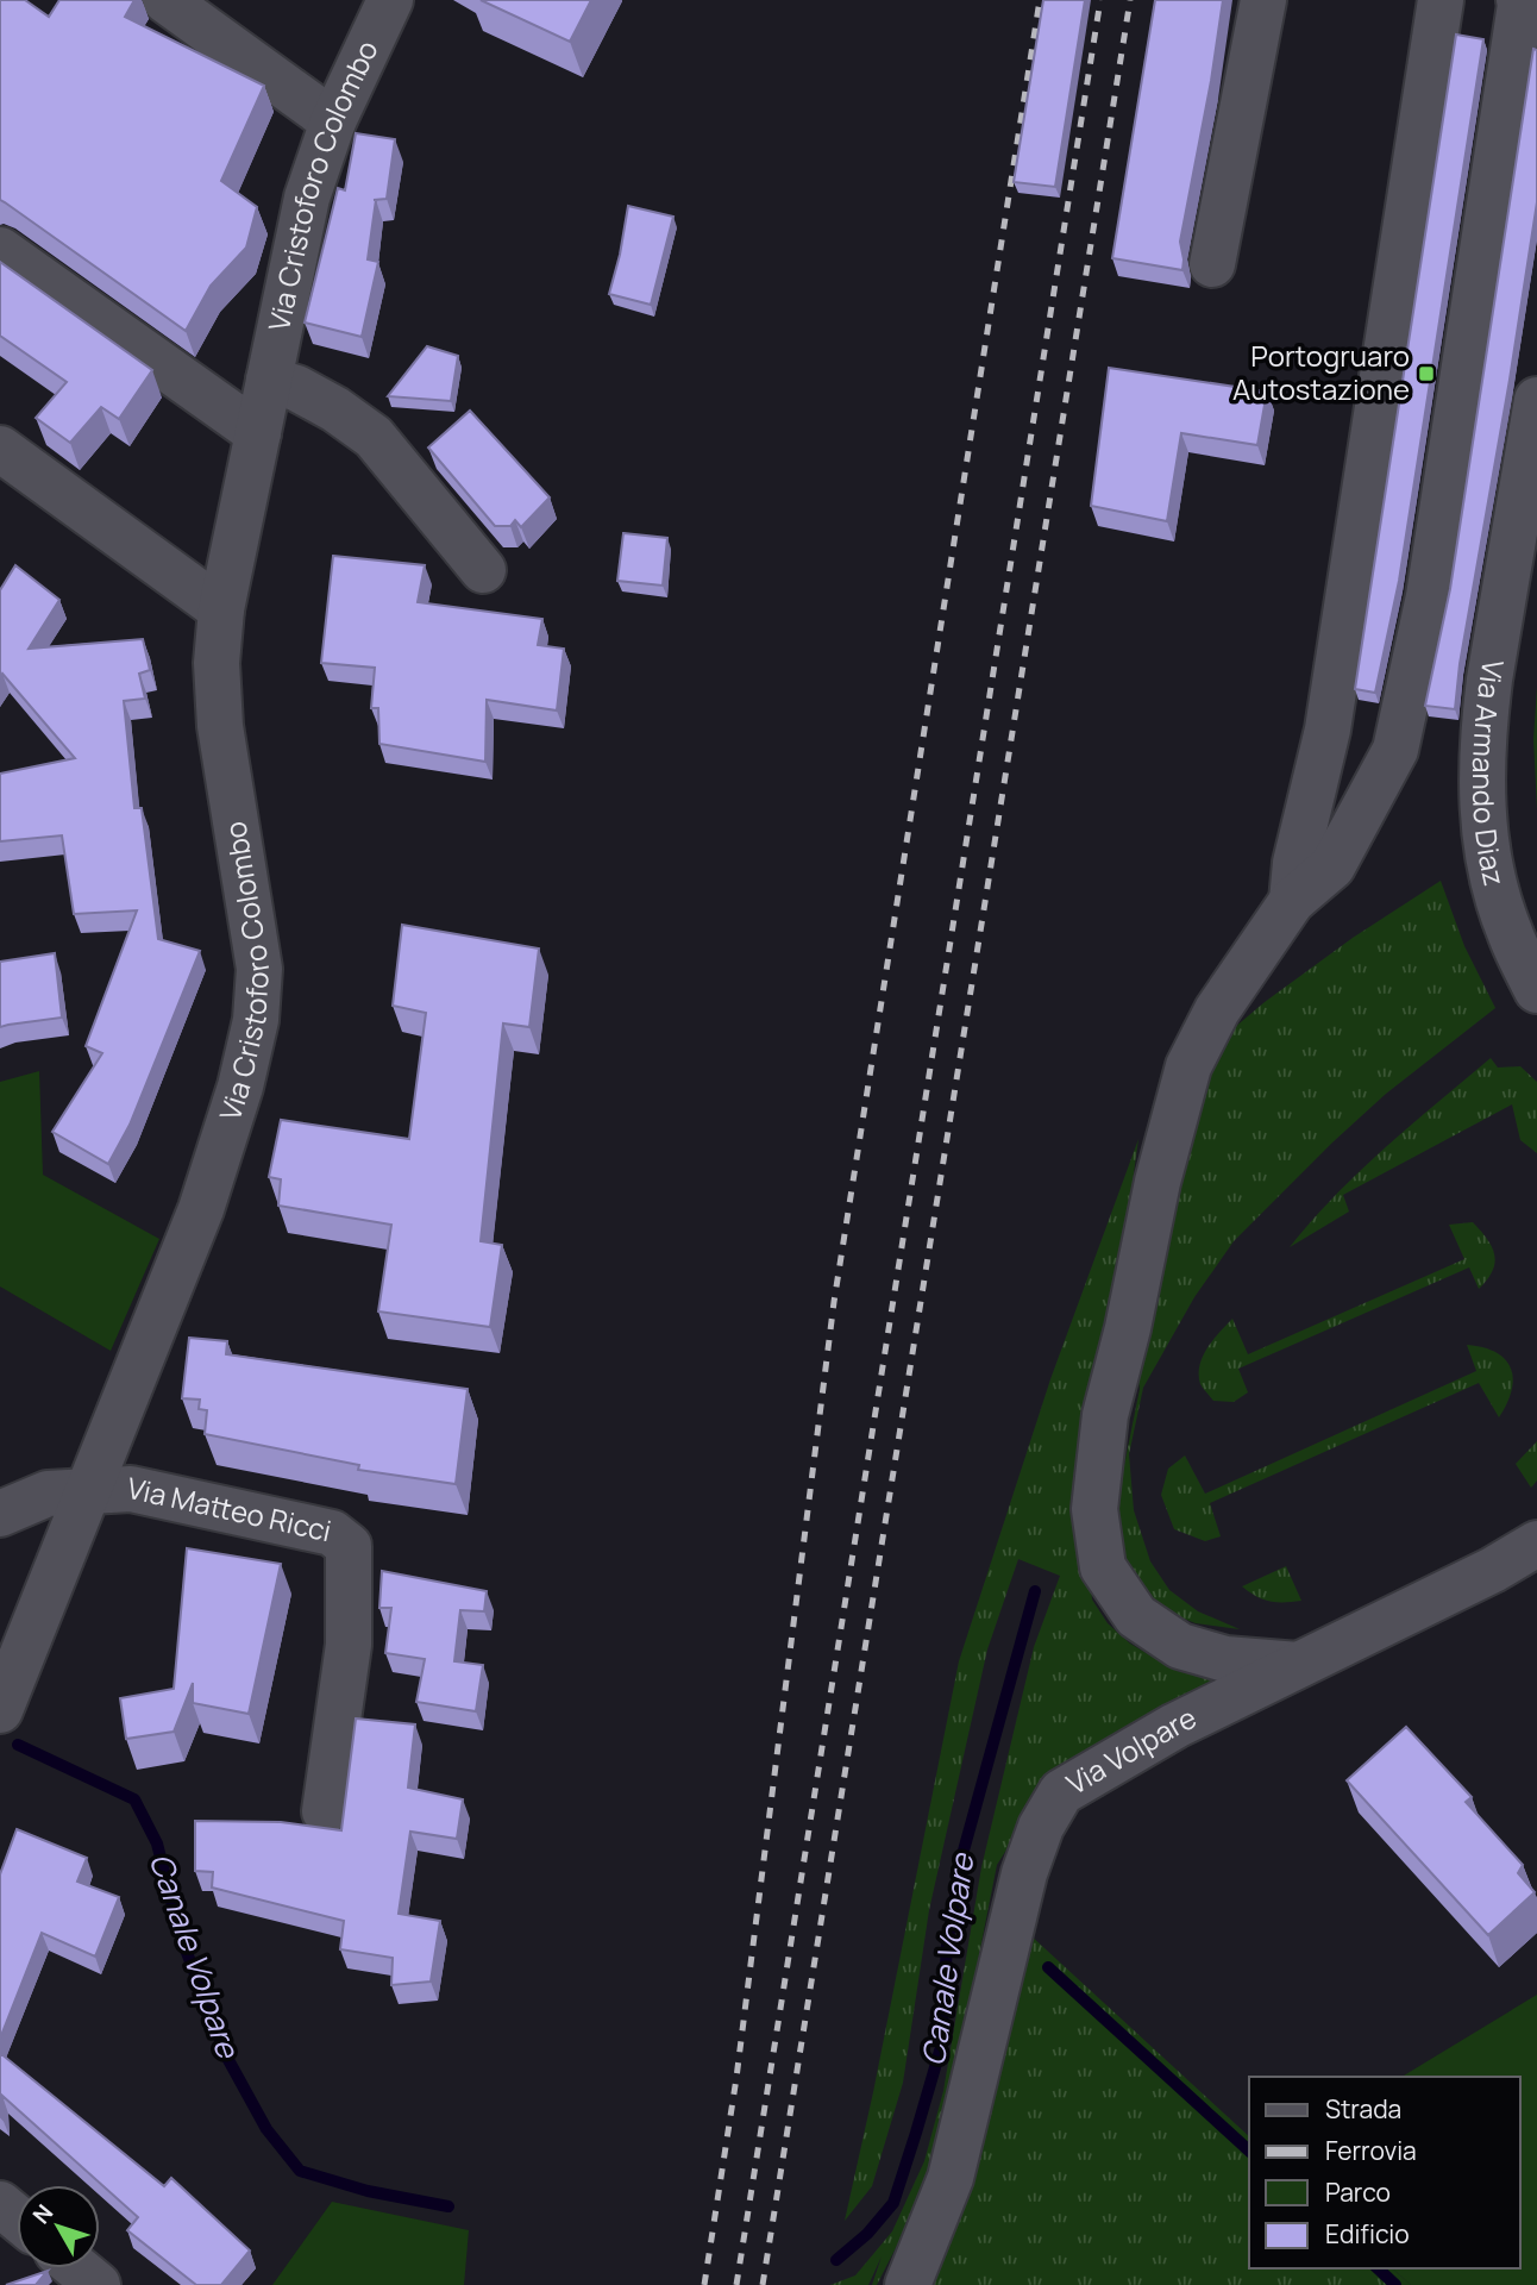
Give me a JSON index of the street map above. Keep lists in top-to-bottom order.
{
  "streets": {
    "street": [
      "Via Cristoforo Colombo",
      "Via Armando Diaz",
      "Via Matteo Ricci",
      "Via Volpare"
    ]
  },
  "crossings": [
    ["Via Cristoforo Colombo", "Via Matteo Ricci"]
  ],
  "water": ["Canale Volpare"],
  "places": {
    "transit": ["Portogruaro Autostazione"]
  },
  "legend": [
    "Strada",
    "Ferrovia",
    "Parco",
    "Edificio"
  ],
  "north": "top left"
}
